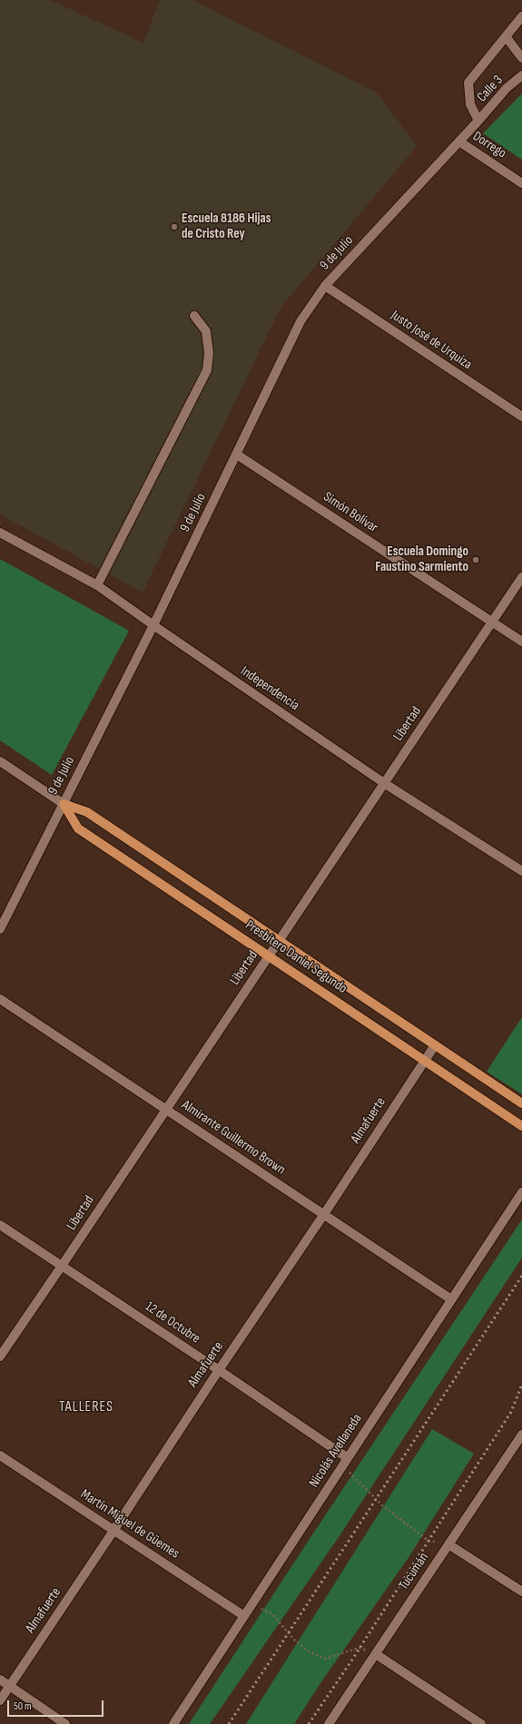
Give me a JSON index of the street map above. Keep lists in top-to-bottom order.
{
  "streets": {
    "main road": ["Presbítero Daniel Segundo"],
    "street": [
      "Calle 3",
      "Dorrego",
      "9 de Julio",
      "Justo José de Urquiza",
      "Simón Bolívar",
      "Independencia",
      "Libertad",
      "Almafuerte",
      "Almirante Guillermo Brown",
      "12 de Octubre",
      "Nicolás Avellaneda",
      "Martín Miguel de Güemes",
      "Tucumán"
    ]
  },
  "crossings": [
    ["Calle 3", "Dorrego"],
    ["Calle 3", "9 de Julio"],
    ["Dorrego", "9 de Julio"],
    ["9 de Julio", "Justo José de Urquiza"],
    ["9 de Julio", "Simón Bolívar"],
    ["9 de Julio", "Independencia"],
    ["9 de Julio", "Presbítero Daniel Segundo"],
    ["Simón Bolívar", "Libertad"],
    ["Independencia", "Libertad"],
    ["Libertad", "Presbítero Daniel Segundo"],
    ["Libertad", "Almirante Guillermo Brown"],
    ["Libertad", "12 de Octubre"],
    ["Presbítero Daniel Segundo", "Almafuerte"],
    ["Almafuerte", "Almirante Guillermo Brown"],
    ["Almafuerte", "12 de Octubre"],
    ["Almafuerte", "Martín Miguel de Güemes"],
    ["Almirante Guillermo Brown", "Nicolás Avellaneda"],
    ["12 de Octubre", "Nicolás Avellaneda"],
    ["Nicolás Avellaneda", "Martín Miguel de Güemes"]
  ],
  "districts": ["TALLERES"],
  "places": ["Escuela 8186 Hijas de Cristo Rey", "Escuela Domingo Faustino Sarmiento"],
  "scale_bar": "50 m"
}
